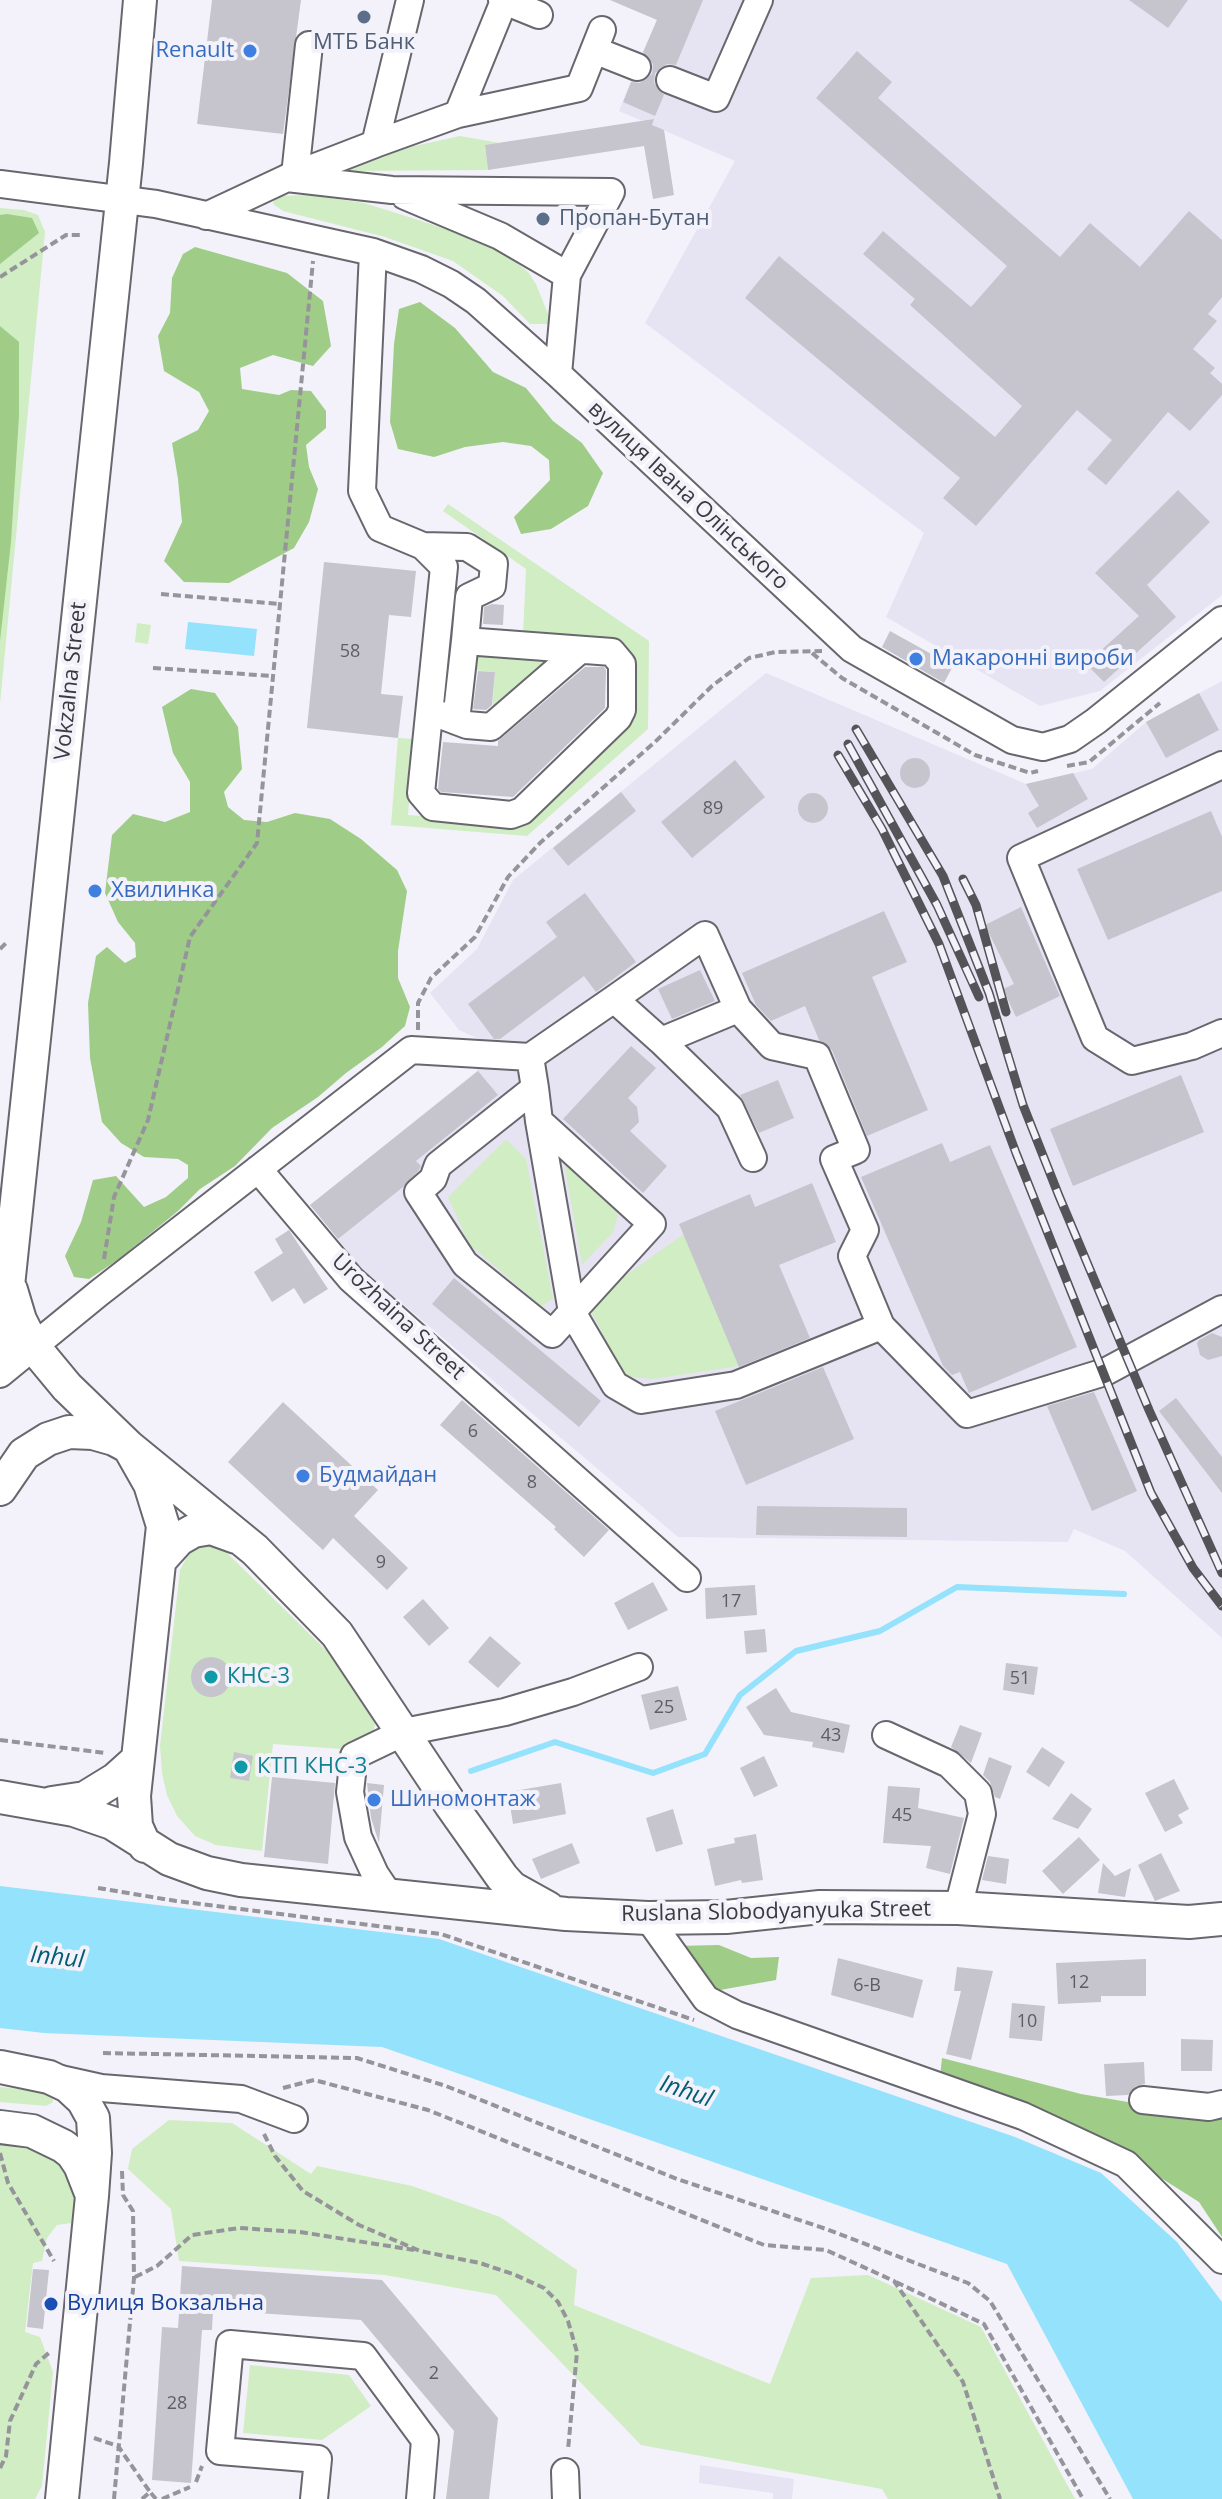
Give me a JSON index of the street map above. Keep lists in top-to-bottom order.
{
  "streets": {
    "main road": ["Vokzalna Street", "Ruslana Slobodyanyuka Street"],
    "street": ["вулиця Івана Олінського", "Urozhaina Street"]
  },
  "crossings": [
    ["вулиця Івана Олінського", "Vokzalna Street"]
  ],
  "water": ["Inhul"],
  "places": [
    "МТБ Банк",
    "Renault",
    "Пропан-Бутан",
    "Макаронні вироби",
    "Хвилинка",
    "Будмайдан",
    "КНС-3",
    "КТП КНС-3",
    "Шиномонтаж",
    "Вулиця Вокзальна"
  ],
  "house_numbers": [
    "58",
    "89",
    "6",
    "8",
    "9",
    "17",
    "51",
    "25",
    "43",
    "45",
    "12",
    "6-В",
    "10",
    "2",
    "28"
  ]
}
